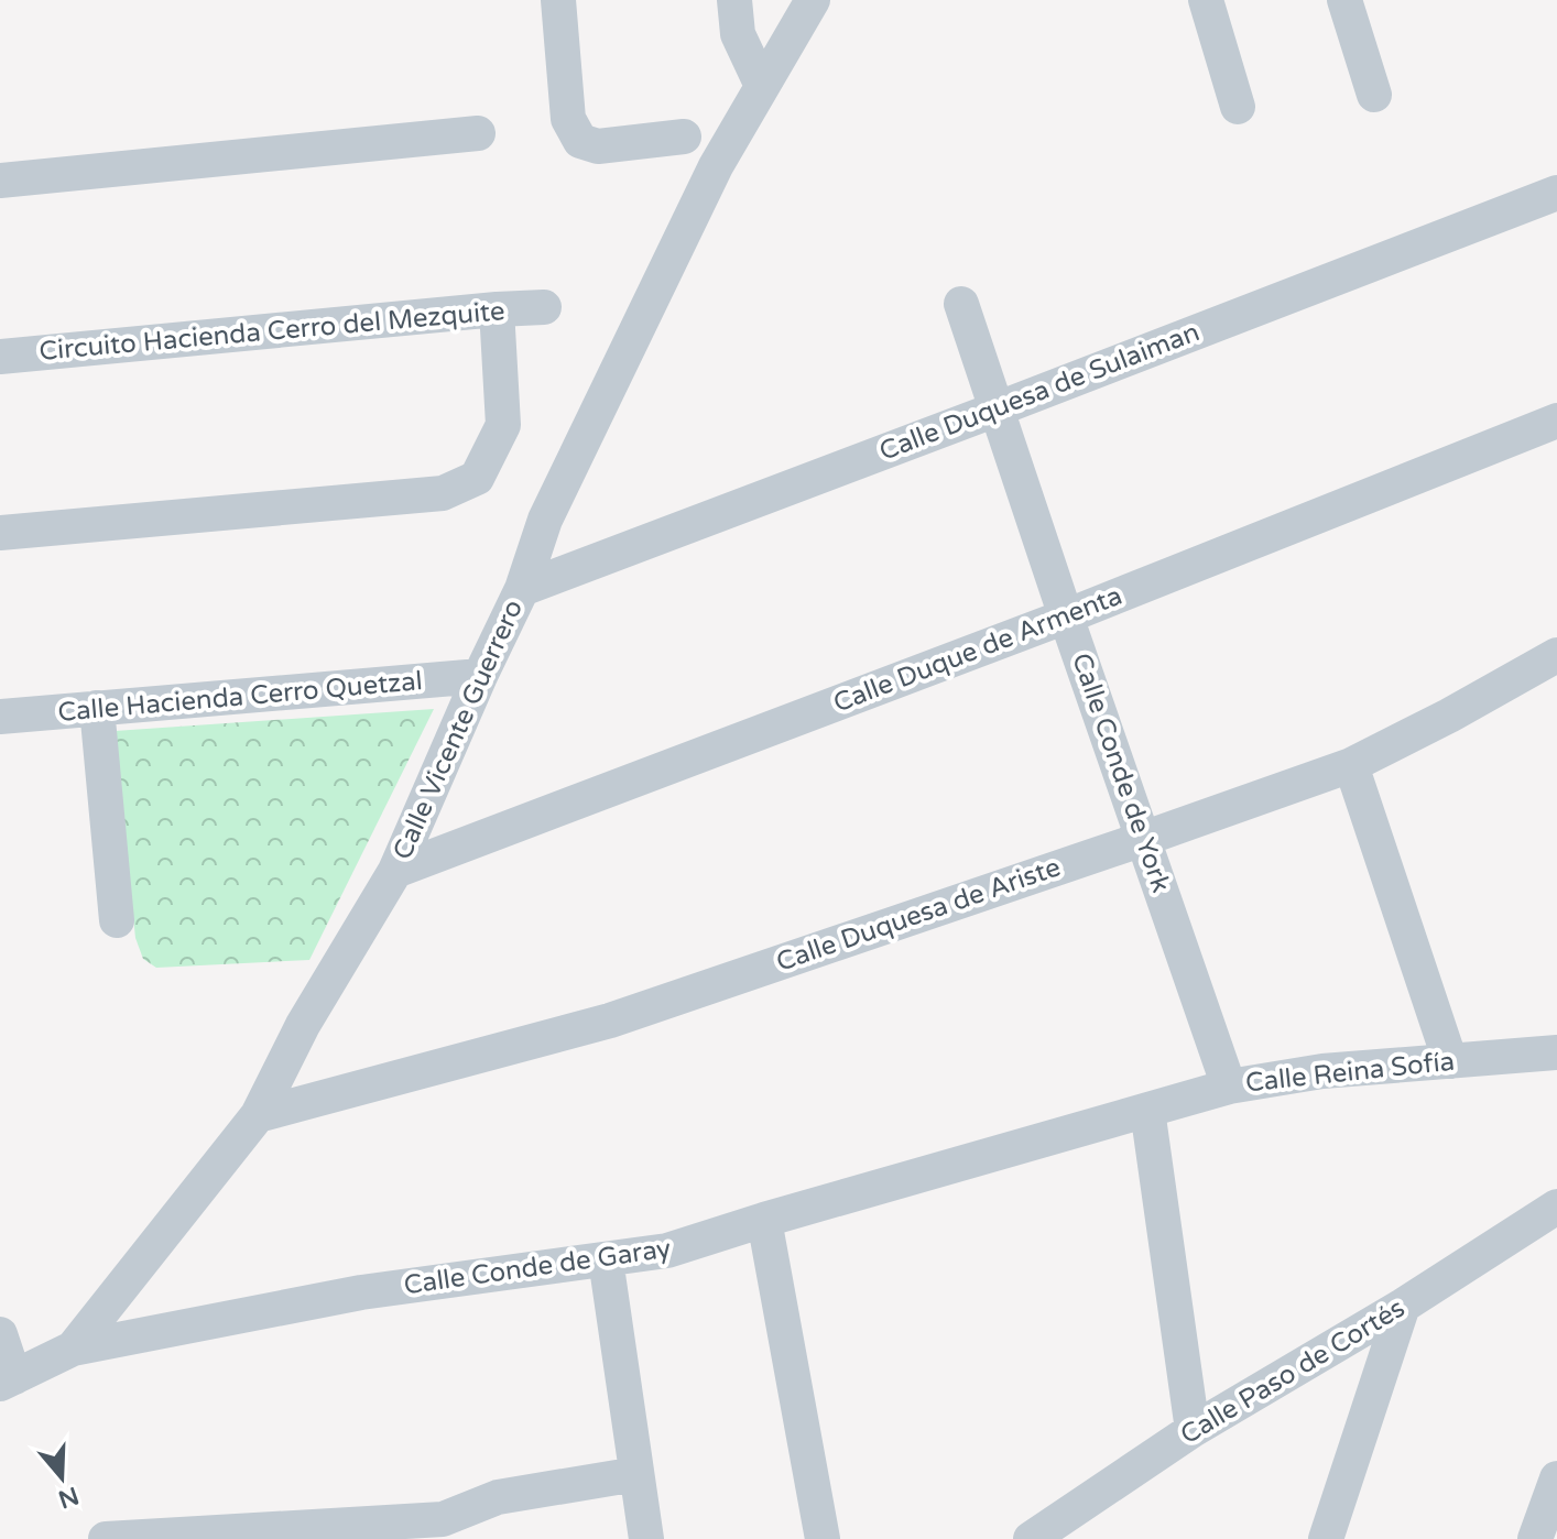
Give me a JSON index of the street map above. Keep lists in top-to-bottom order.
{
  "streets": {
    "street": [
      "Circuito Hacienda Cerro del Mezquite",
      "Calle Duquesa de Sulaiman",
      "Calle Duque de Armenta",
      "Calle Hacienda Cerro Quetzal",
      "Calle Vicente Guerrero",
      "Calle Conde de York",
      "Calle Duquesa de Ariste",
      "Calle Reina Sofía",
      "Calle Conde de Garay",
      "Calle Paso de Cortés"
    ]
  },
  "crossings": [
    ["Calle Duquesa de Sulaiman", "Calle Vicente Guerrero"],
    ["Calle Duquesa de Sulaiman", "Calle Conde de York"],
    ["Calle Duque de Armenta", "Calle Vicente Guerrero"],
    ["Calle Duque de Armenta", "Calle Conde de York"],
    ["Calle Hacienda Cerro Quetzal", "Calle Vicente Guerrero"],
    ["Calle Vicente Guerrero", "Calle Duquesa de Ariste"],
    ["Calle Vicente Guerrero", "Calle Conde de Garay"],
    ["Calle Conde de York", "Calle Duquesa de Ariste"],
    ["Calle Conde de York", "Calle Reina Sofía"],
    ["Calle Reina Sofía", "Calle Conde de Garay"]
  ],
  "north": "bottom"
}
